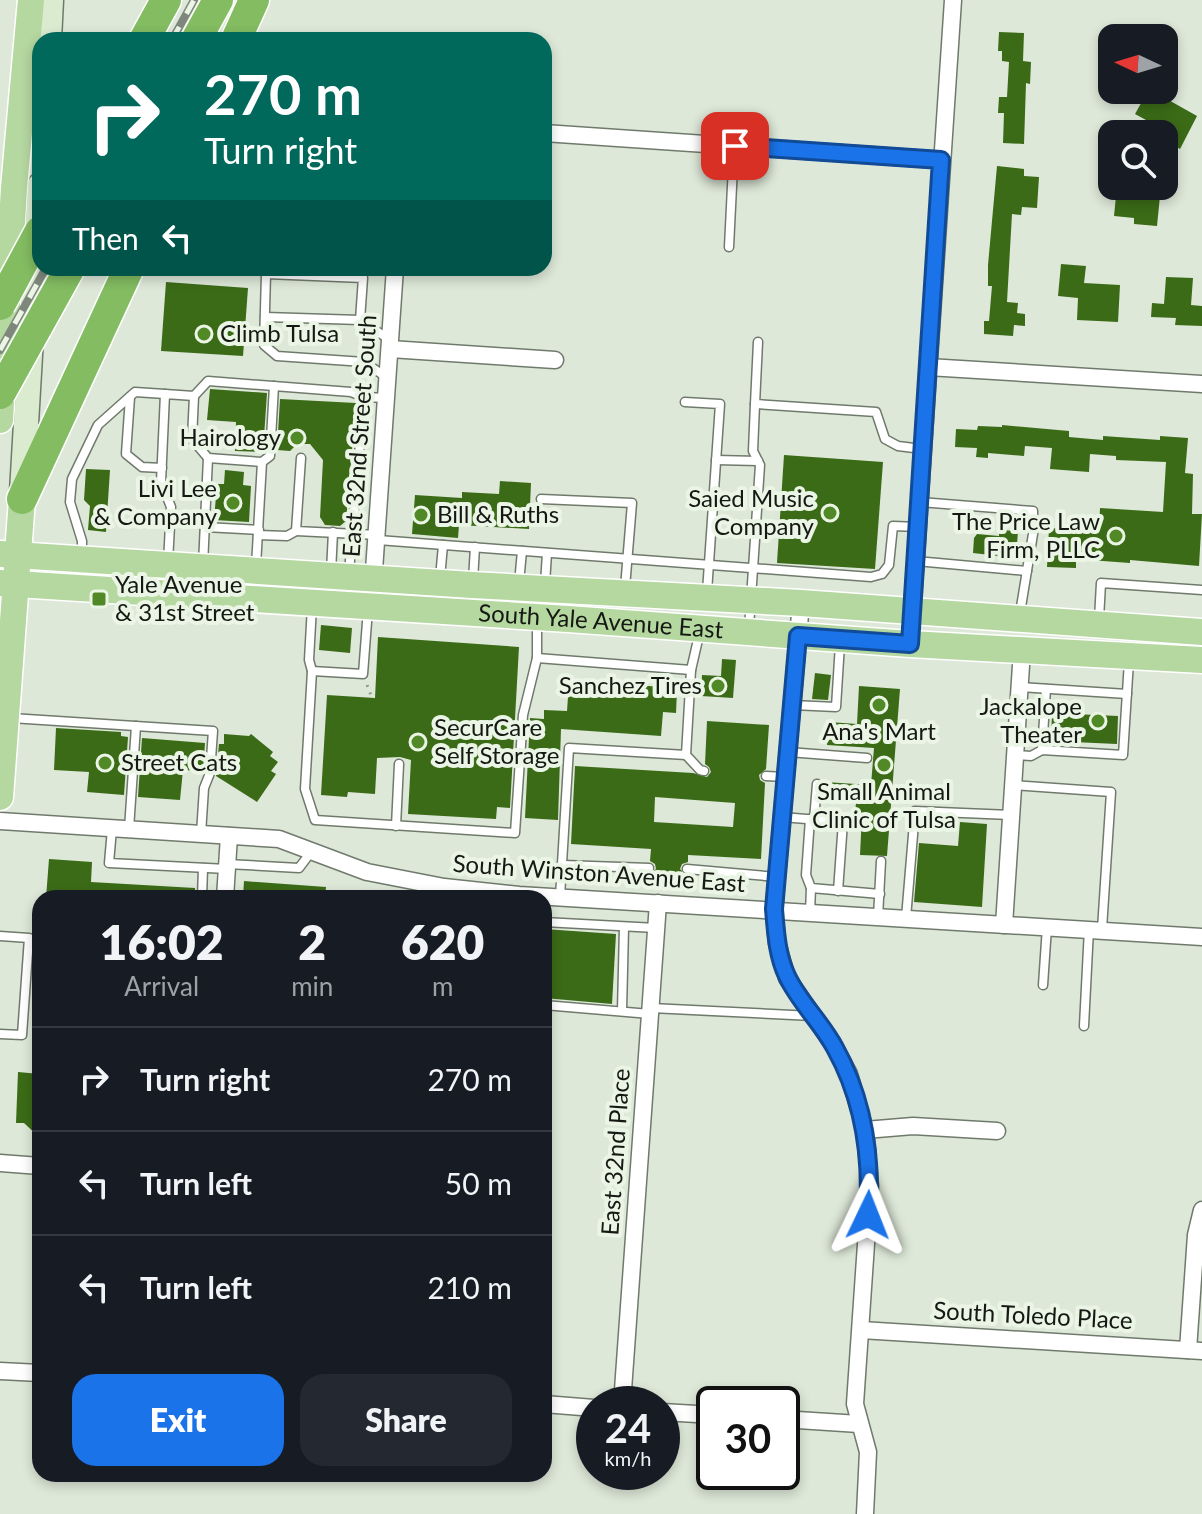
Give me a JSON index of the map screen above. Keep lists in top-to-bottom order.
{
  "streets": {
    "main road": ["South Yale Avenue East"],
    "street": [
      "East 32nd Street South",
      "South Winston Avenue East",
      "East 32nd Place",
      "South Toledo Place"
    ]
  },
  "crossings": [
    ["East 32nd Street South", "South Yale Avenue East"],
    ["South Winston Avenue East", "East 32nd Place"]
  ],
  "places": {
    "other": [
      "Climb Tulsa",
      "Hairology",
      "Livi Lee & Company",
      "Saied Music Company",
      "Bill & Ruths",
      "The Price Law Firm, PLLC",
      "Sanchez Tires",
      "Ana's Mart",
      "Jackalope Theater",
      "SecurCare Self Storage",
      "Street Cats",
      "Small Animal Clinic of Tulsa"
    ],
    "transit": ["Yale Avenue & 31st Street"]
  },
  "north": "left",
  "page": {
    "turn": ["270 m", "Turn right"],
    "then": "Then",
    "eta": [
      "16:02",
      "Arrival",
      "2",
      "min",
      "620",
      "m"
    ],
    "list": [
      {
        "name": "Turn right",
        "value": "270 m"
      },
      {
        "name": "Turn left",
        "value": "50 m"
      },
      {
        "name": "Turn left",
        "value": "210 m"
      }
    ],
    "buttons": ["Exit", "Share"],
    "speed": "24 km/h",
    "limit": "30"
  }
}
